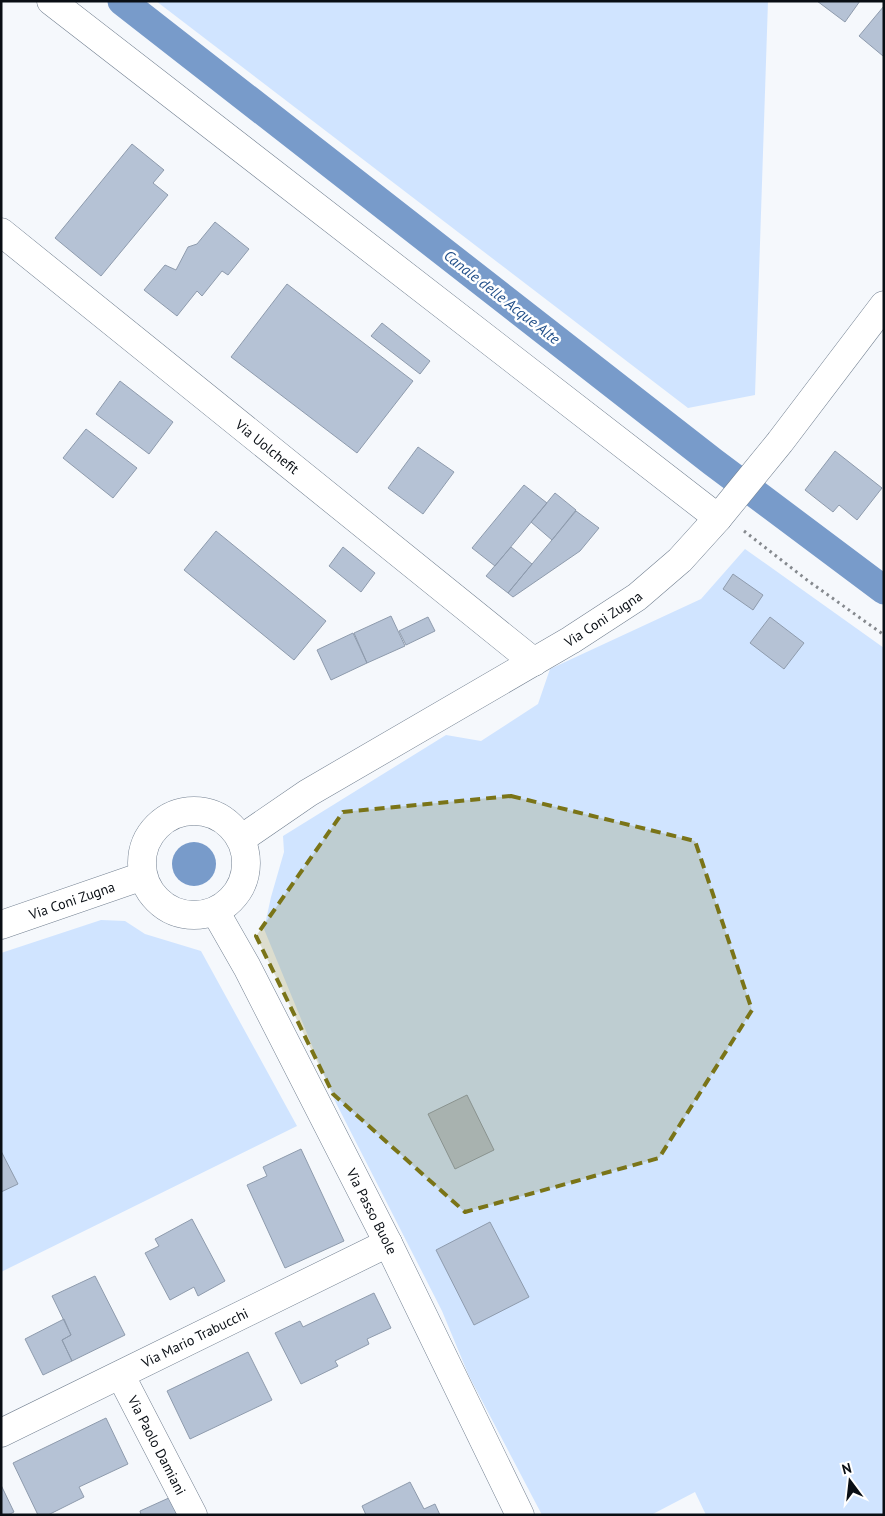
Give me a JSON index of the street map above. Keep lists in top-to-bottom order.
{
  "streets": {
    "street": [
      "Via Uolchefit",
      "Via Coni Zugna",
      "Via Passo Buole",
      "Via Mario Trabucchi",
      "Via Paolo Damiani"
    ]
  },
  "crossings": [
    ["Via Uolchefit", "Via Coni Zugna"],
    ["Via Coni Zugna", "Via Passo Buole"],
    ["Via Passo Buole", "Via Mario Trabucchi"],
    ["Via Mario Trabucchi", "Via Paolo Damiani"]
  ],
  "water": ["Canale delle Acque Alte"],
  "north": "top"
}
